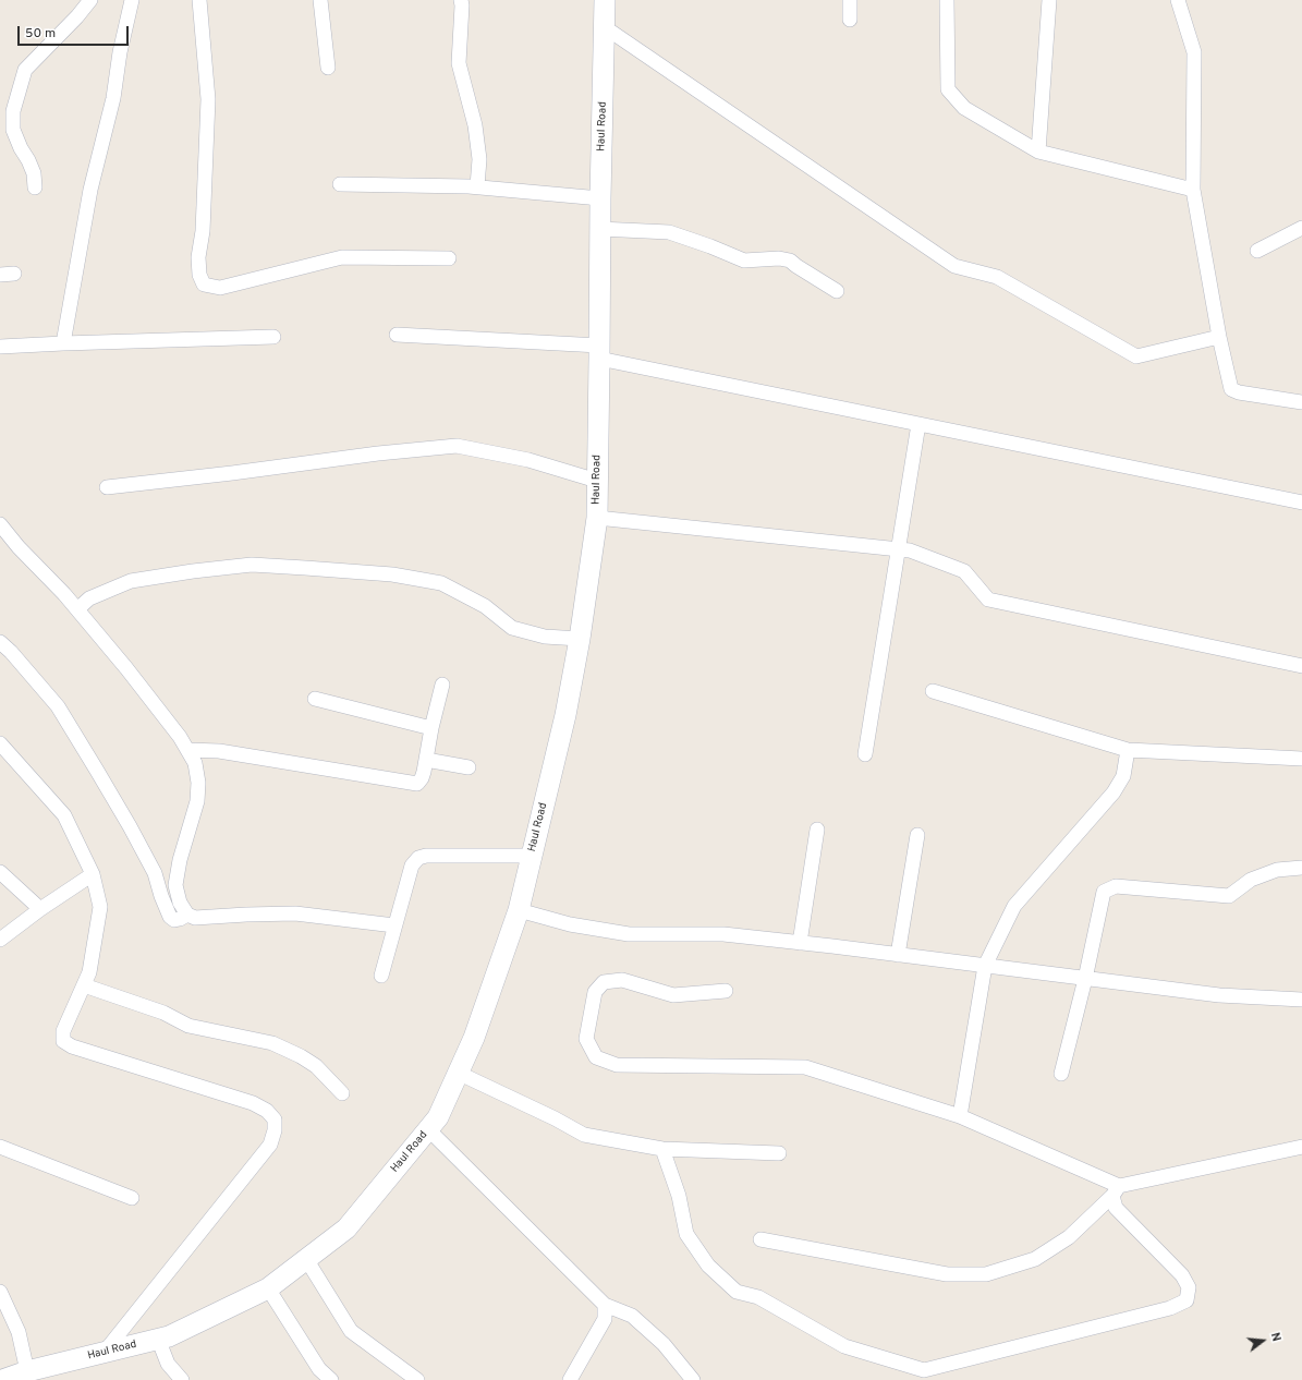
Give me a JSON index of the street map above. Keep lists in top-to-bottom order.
{
  "streets": {
    "main road": ["Haul Road"]
  },
  "scale_bar": "50 m",
  "north": "right"
}
